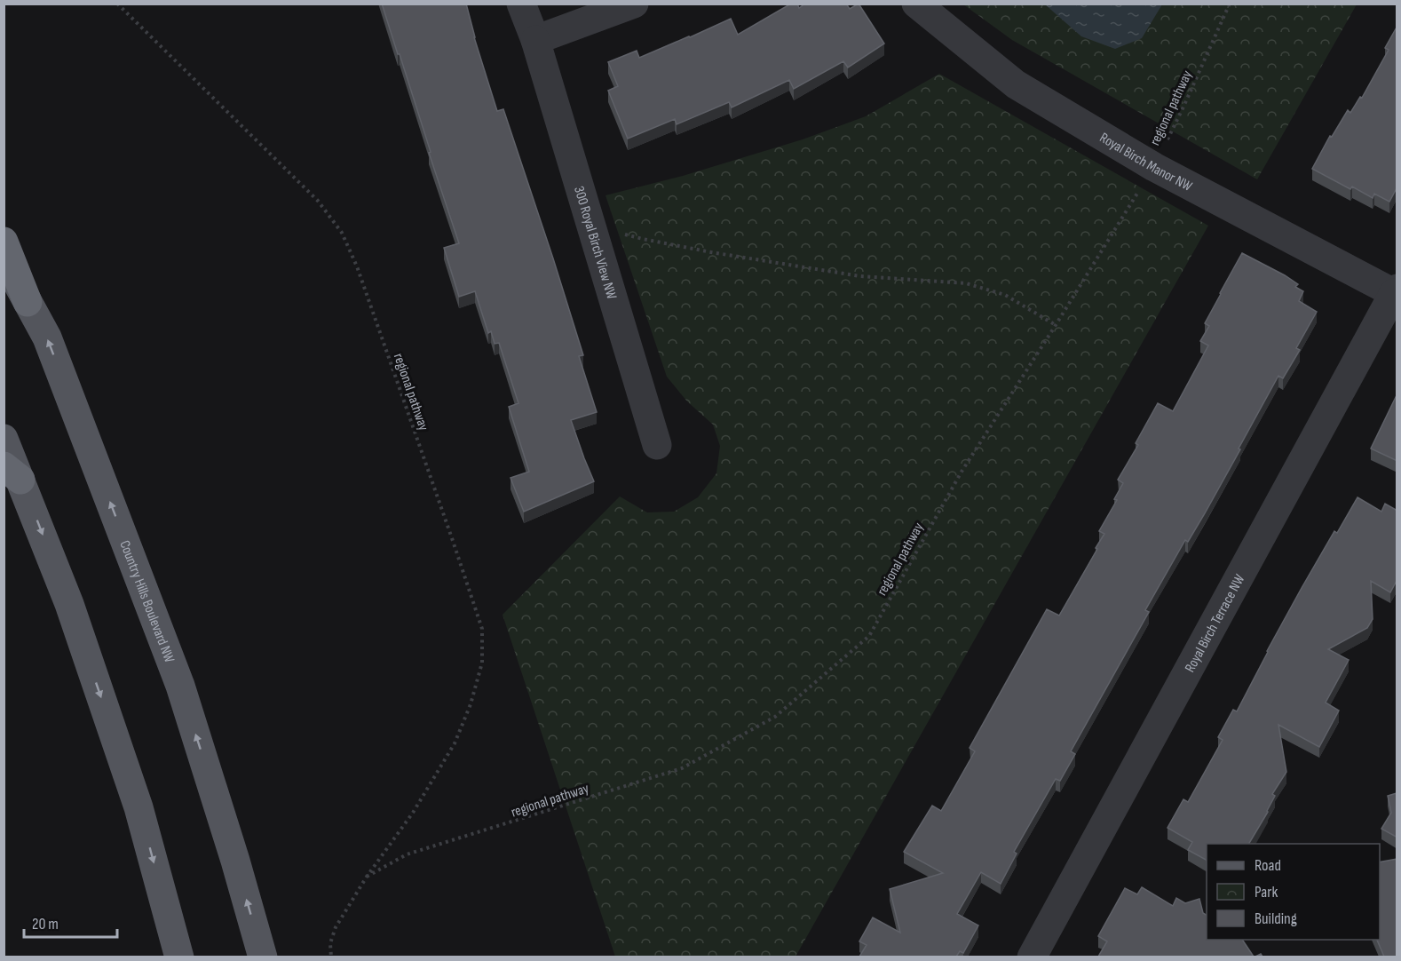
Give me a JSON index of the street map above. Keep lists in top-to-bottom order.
{
  "streets": {
    "main road": ["Country Hills Boulevard NW"],
    "street": ["Royal Birch Manor NW", "300 Royal Birch View NW", "Royal Birch Terrace NW"],
    "path": ["regional pathway"]
  },
  "crossings": [
    ["regional pathway", "Royal Birch Manor NW"],
    ["Royal Birch Manor NW", "Royal Birch Terrace NW"]
  ],
  "legend": ["Road", "Park", "Building"],
  "scale_bar": "20 m"
}
